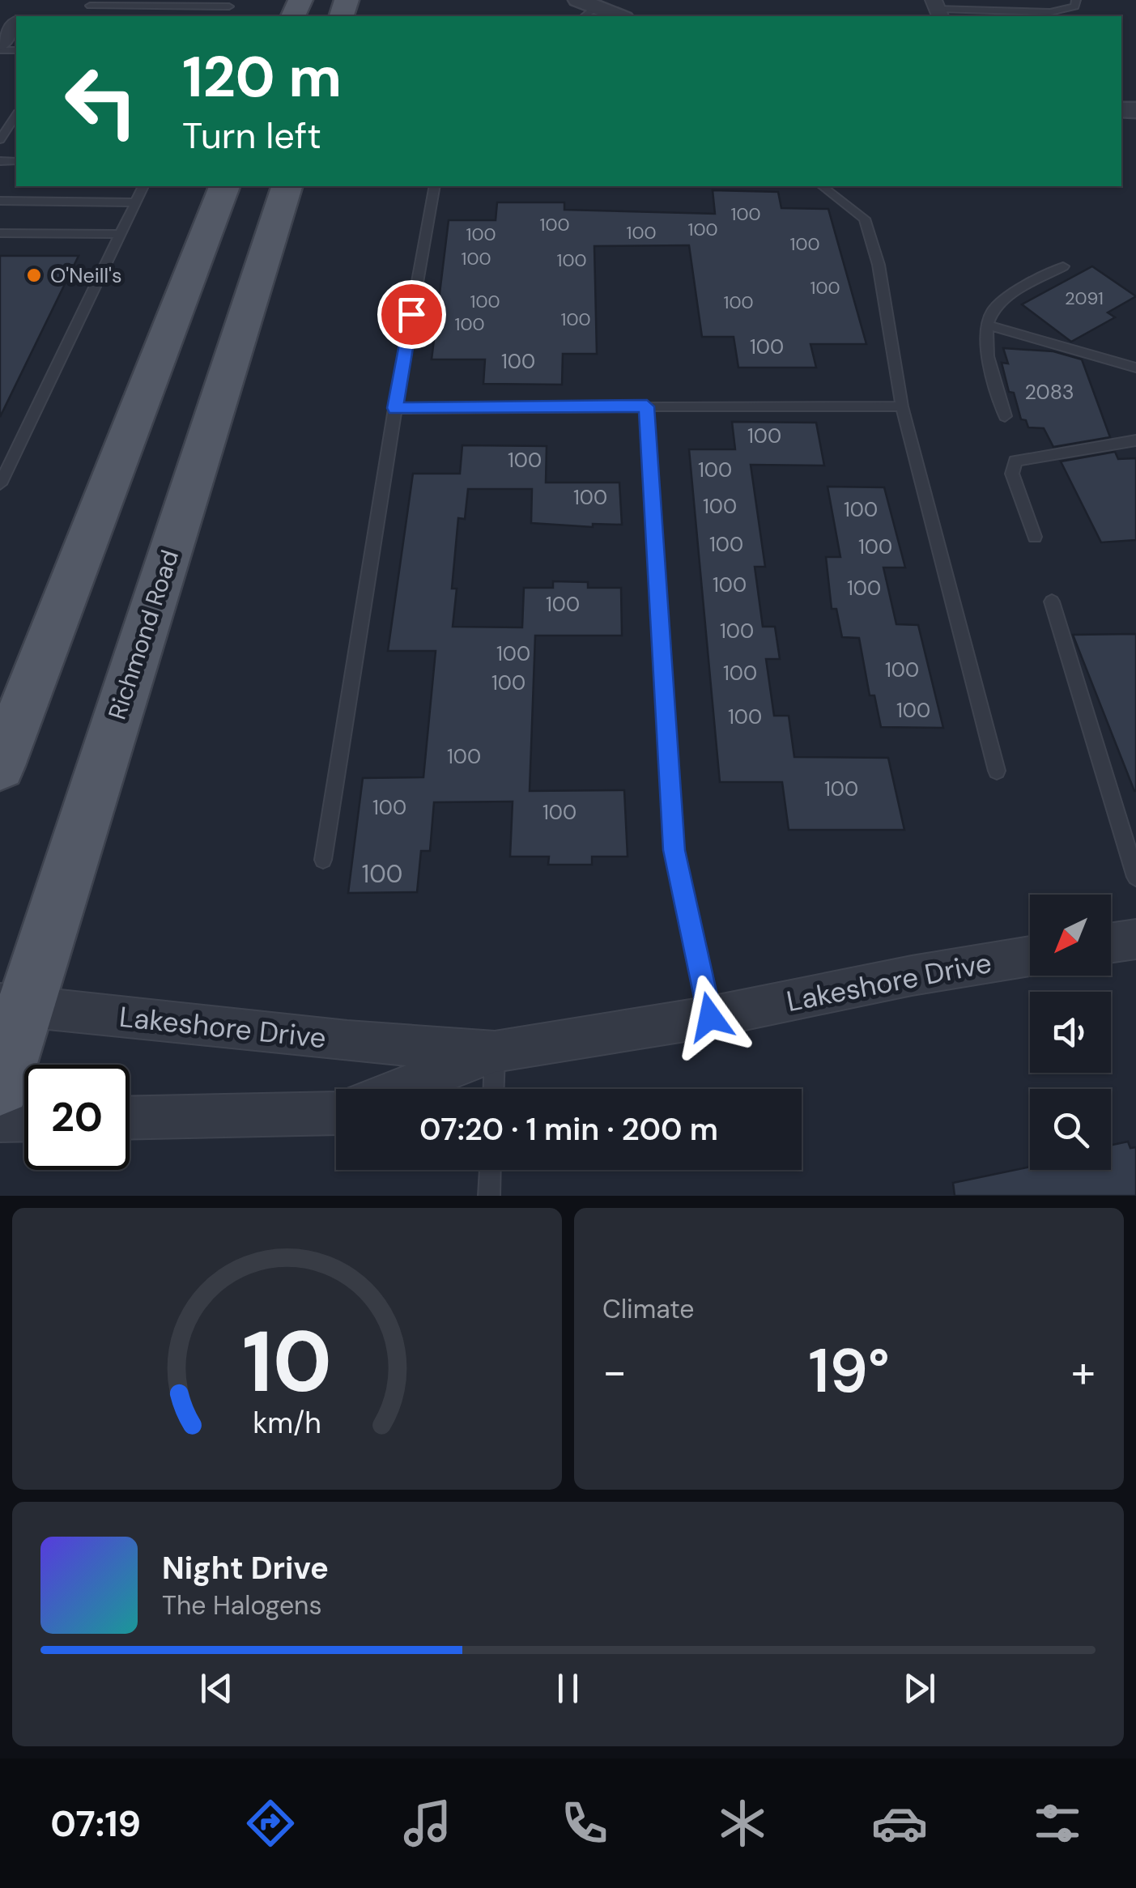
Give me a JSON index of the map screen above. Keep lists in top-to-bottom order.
{
  "streets": {
    "main road": ["Richmond Road"],
    "street": ["Lakeshore Drive"]
  },
  "crossings": [
    ["Richmond Road", "Lakeshore Drive"]
  ],
  "places": ["O'Neill's"],
  "house_numbers": [
    "100",
    "100",
    "100",
    "100",
    "100",
    "100",
    "100",
    "100",
    "100",
    "2091",
    "100",
    "100",
    "100",
    "100",
    "100",
    "100",
    "2083",
    "100",
    "100",
    "100",
    "100",
    "100",
    "100",
    "100",
    "100",
    "100",
    "100",
    "100",
    "100",
    "100",
    "100",
    "100",
    "100",
    "100",
    "100",
    "100",
    "100",
    "100",
    "100",
    "100"
  ],
  "north": "bottom left",
  "page": {
    "turn": ["120 m", "Turn left"],
    "limit": "20",
    "trip": "07:20 · 1 min · 200 m",
    "tile": "Climate",
    "heat": ["−", "19°", "+"],
    "song": ["Night Drive", "The Halogens"],
    "tabs": "07:19",
    "gauge": ["10", "km/h"]
  }
}
